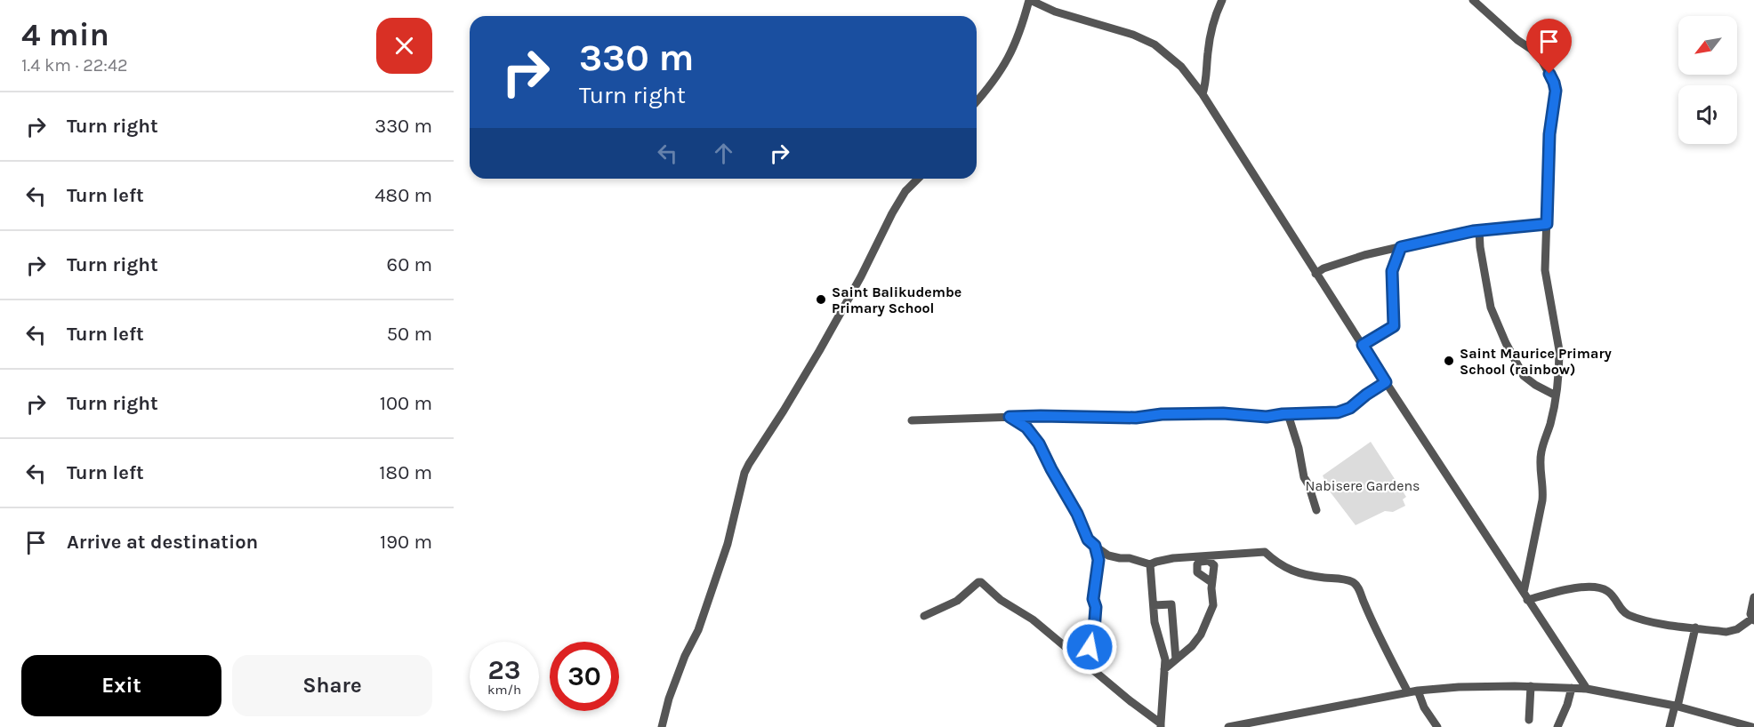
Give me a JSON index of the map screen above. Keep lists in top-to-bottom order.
{
  "parks": ["Nabisere Gardens"],
  "places": ["Saint Balikudembe Primary School", "Saint Maurice Primary School (rainbow)"],
  "north": "bottom left",
  "page": {
    "heading": ["4 min", "1.4 km · 22:42"],
    "turn": ["330 m", "Turn right"],
    "list": [
      {
        "name": "Turn right",
        "value": "330 m"
      },
      {
        "name": "Turn left",
        "value": "480 m"
      },
      {
        "name": "Turn right",
        "value": "60 m"
      },
      {
        "name": "Turn left",
        "value": "50 m"
      },
      {
        "name": "Turn right",
        "value": "100 m"
      },
      {
        "name": "Turn left",
        "value": "180 m"
      },
      {
        "name": "Arrive at destination",
        "value": "190 m"
      }
    ],
    "speed": "23 km/h",
    "limit": "30",
    "buttons": ["Exit", "Share"]
  }
}
